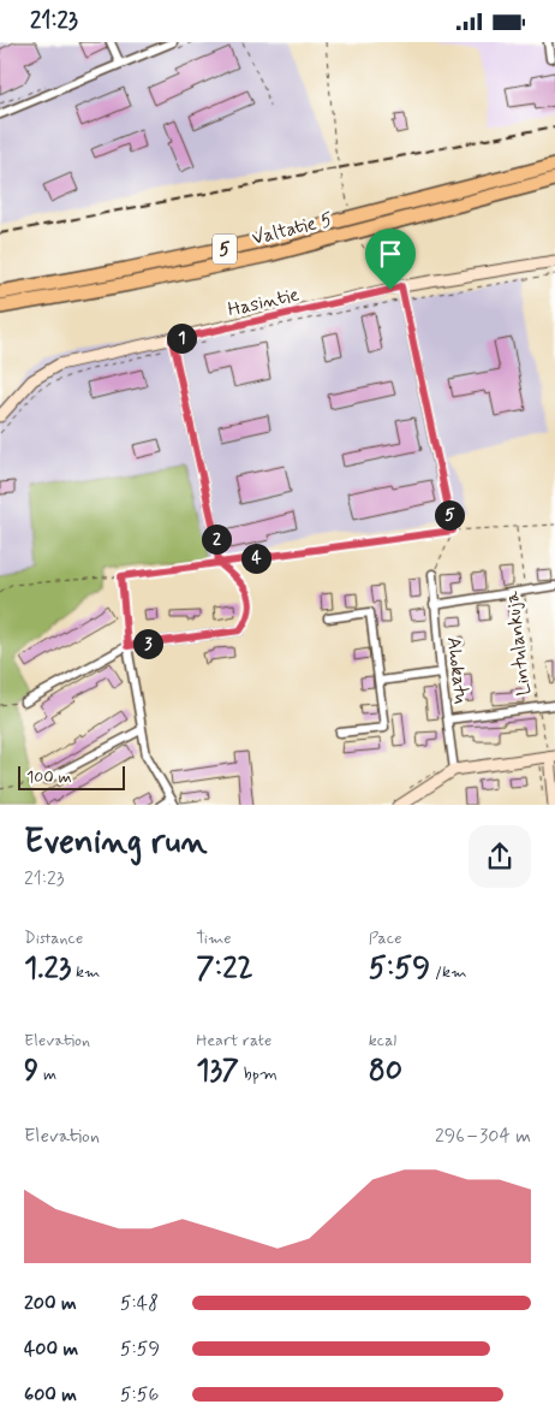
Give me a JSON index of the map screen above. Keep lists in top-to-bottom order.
{
  "streets": {
    "highway": ["Valtatie 5", "5"],
    "street": ["Hasintie", "Ahokatu"],
    "path": ["Lintulankuja"]
  },
  "scale_bar": "100 m",
  "page": {
    "status": "21:23",
    "pins": [
      "1",
      "5",
      "2",
      "4",
      "3"
    ],
    "scale": "100 m",
    "heading": ["Evening run", "21:23"],
    "stats": [
      ["Distance", "1.23 km"],
      ["Time", "7:22"],
      ["Pace", "5:59 /km"],
      ["Elevation", "9 m"],
      ["Heart rate", "137 bpm"],
      ["kcal", "80"]
    ],
    "chart": ["Elevation", "296–304 m"],
    "list": [
      {
        "name": "200 m",
        "note": "5:48"
      },
      {
        "name": "400 m",
        "note": "5:59"
      },
      {
        "name": "600 m",
        "note": "5:56"
      }
    ]
  }
}
